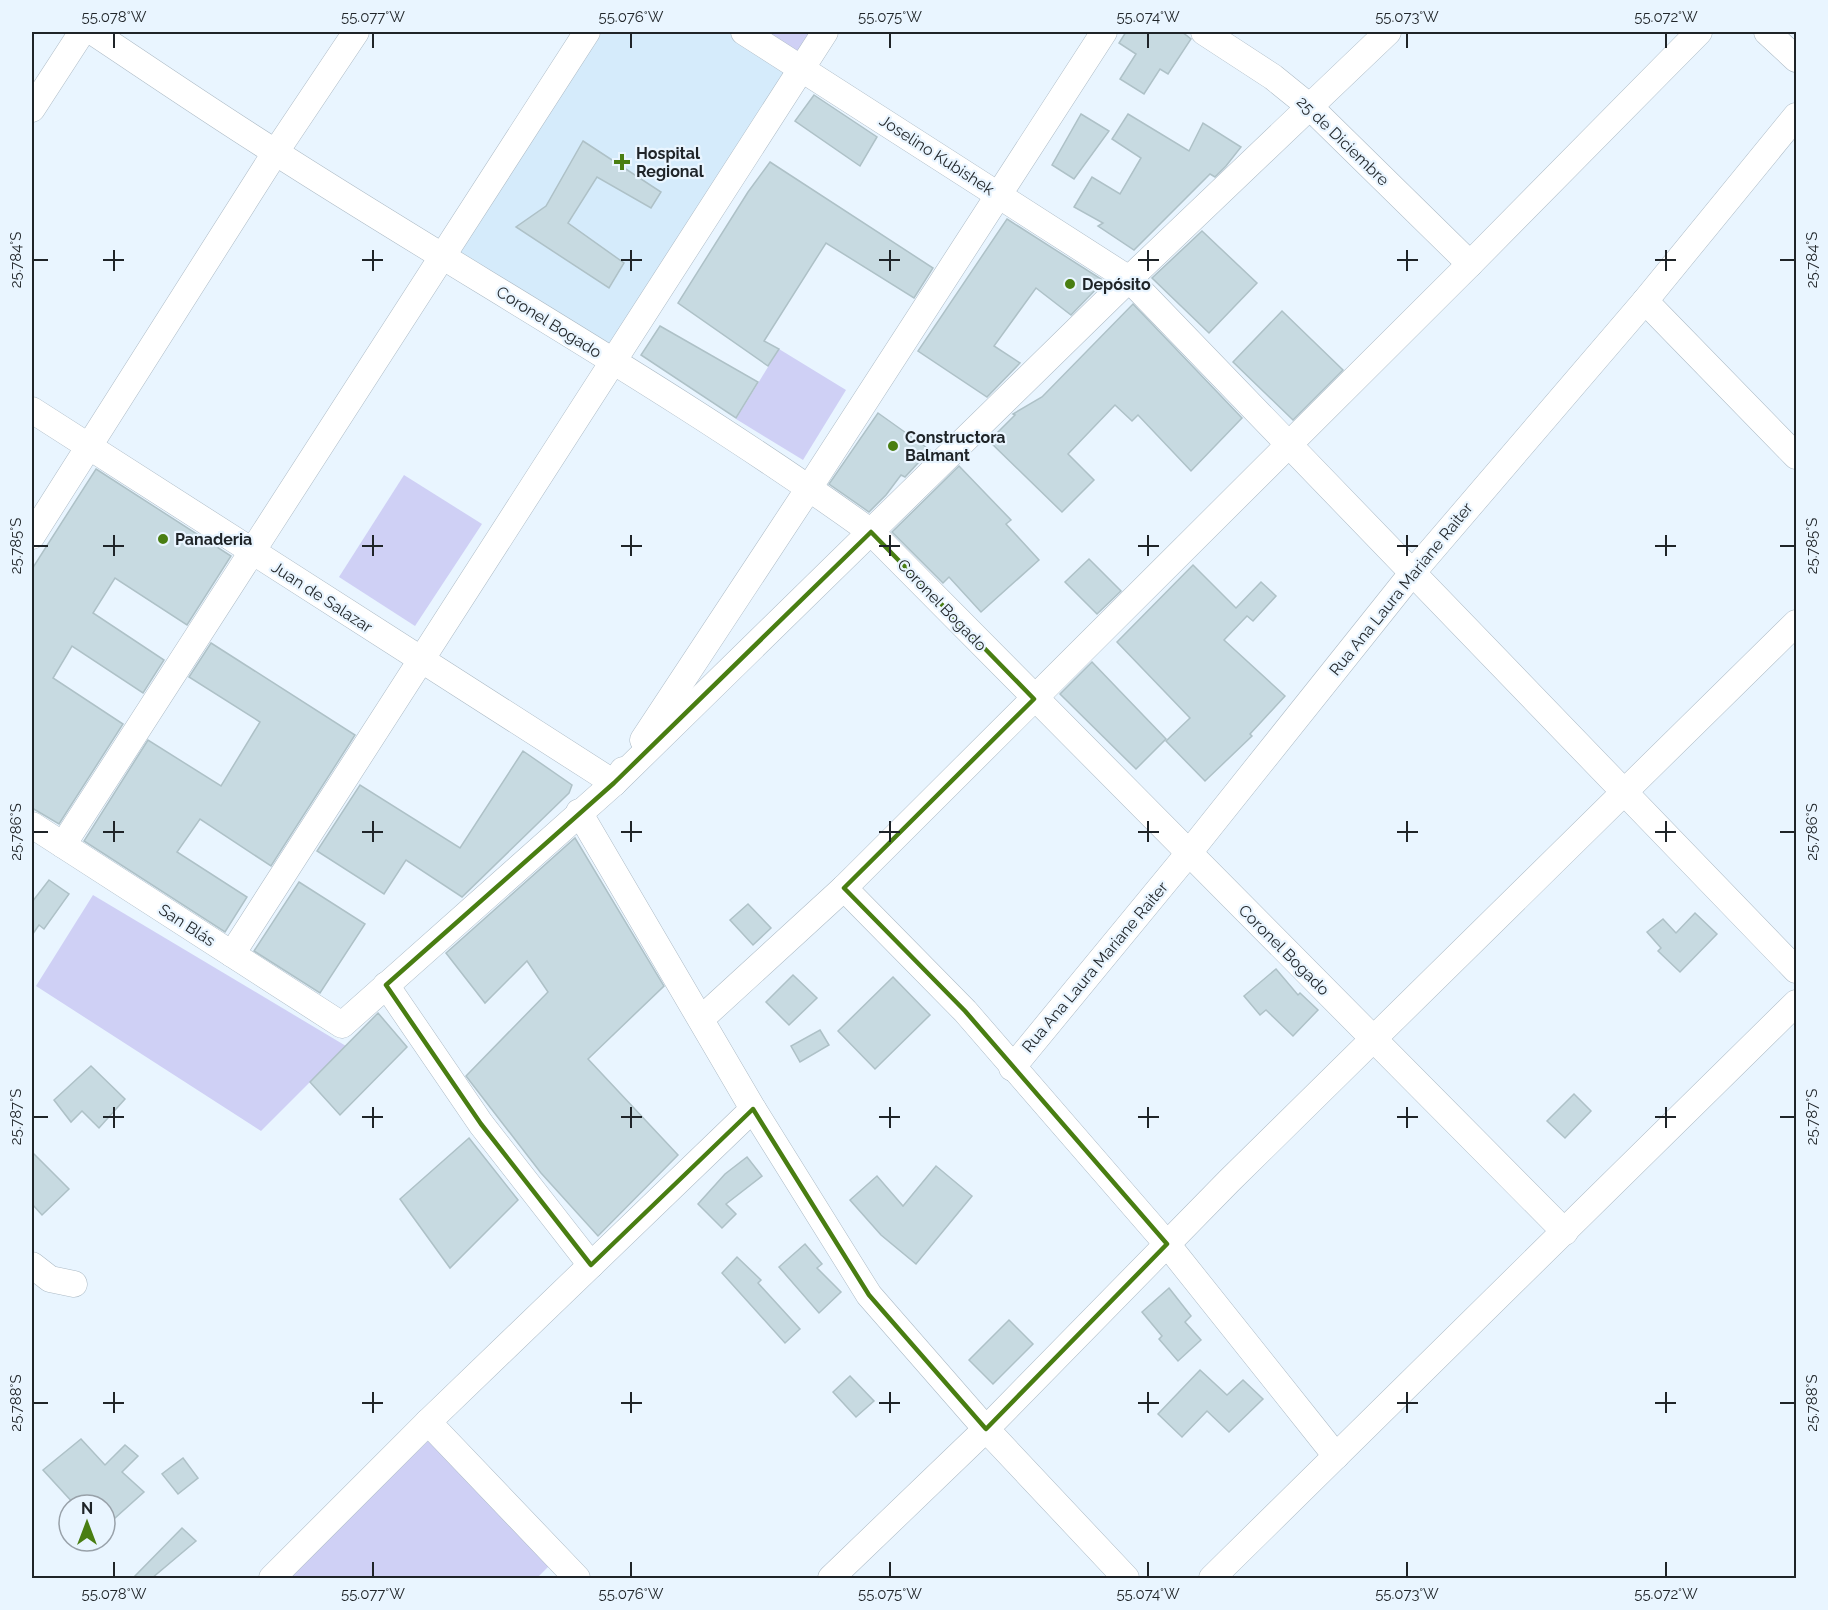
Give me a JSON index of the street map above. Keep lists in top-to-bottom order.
{
  "streets": {
    "street": [
      "25 de Diciembre",
      "Joselino Kubishek",
      "Coronel Bogado",
      "Rua Ana Laura Mariane Raiter",
      "Juan de Salazar",
      "San Blás"
    ]
  },
  "crossings": [
    ["Joselino Kubishek", "Rua Ana Laura Mariane Raiter"],
    ["Coronel Bogado", "Rua Ana Laura Mariane Raiter"]
  ],
  "places": {
    "health": ["Hospital Regional"],
    "other": ["Depósito", "Constructora Balmant", "Panaderia"]
  },
  "north": "top",
  "coordinates": [
    "55.078°W",
    "55.077°W",
    "55.076°W",
    "55.075°W",
    "55.074°W",
    "55.073°W",
    "55.072°W",
    "25.784°S",
    "25.785°S",
    "25.786°S",
    "25.787°S",
    "25.788°S"
  ]
}
